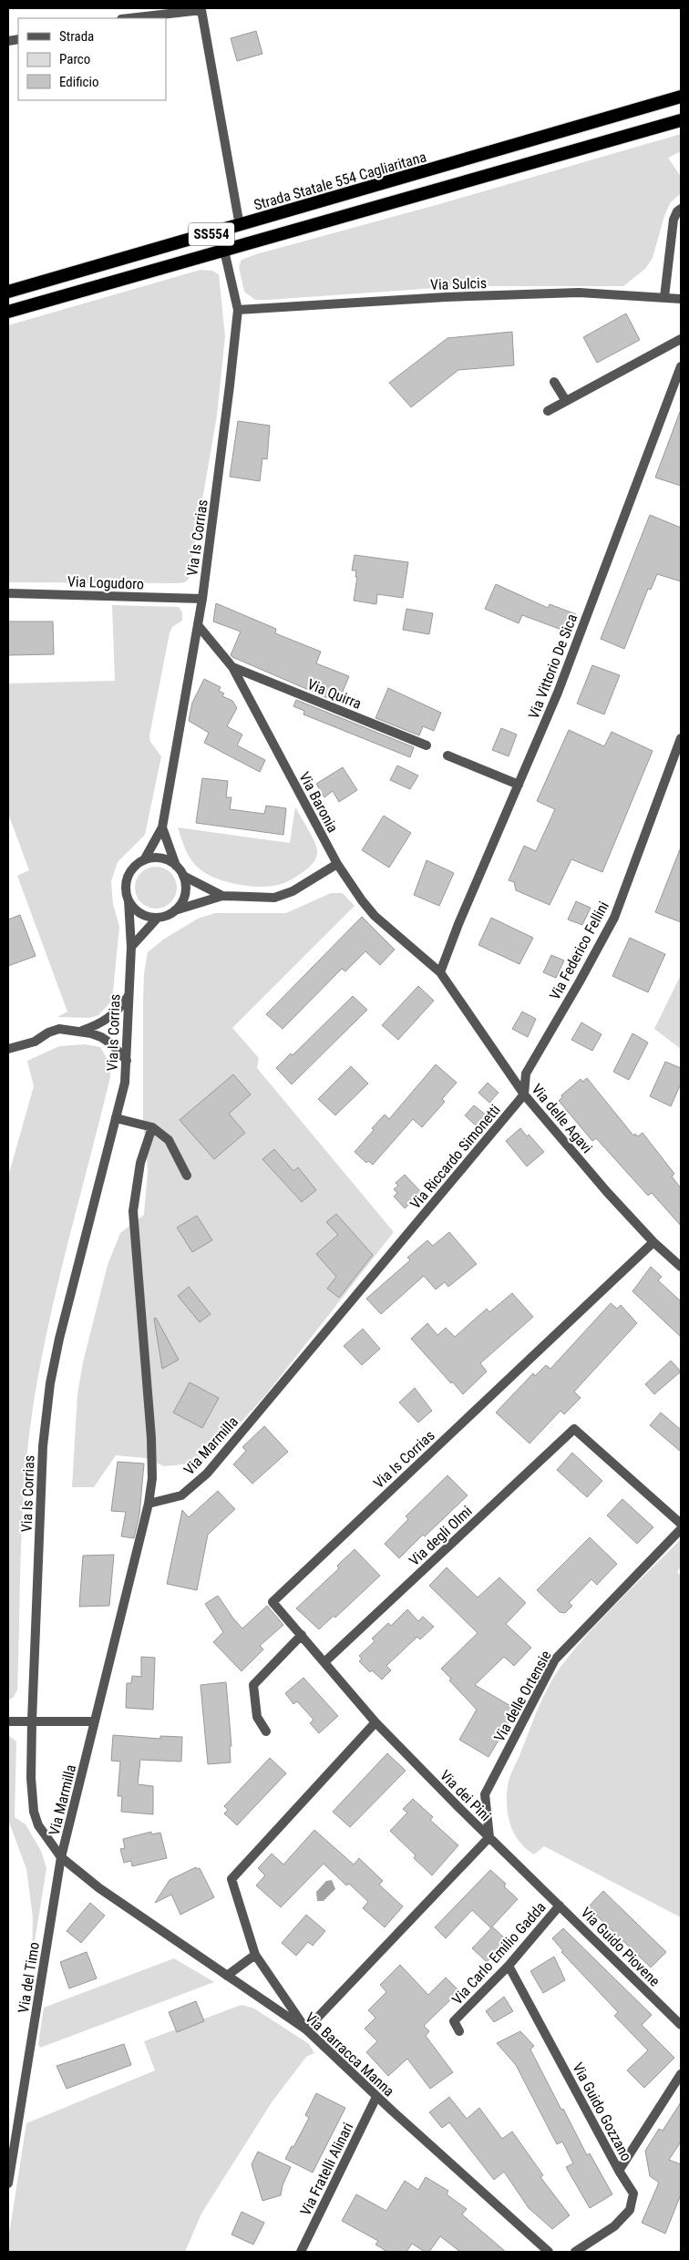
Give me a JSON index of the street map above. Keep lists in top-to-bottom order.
{
  "streets": {
    "highway": ["Strada Statale 554 Cagliaritana", "SS554"],
    "street": [
      "Via Sulcis",
      "Via Is Corrias",
      "Via Logudoro",
      "Via Vittorio De Sica",
      "Via Quirra",
      "Via Baronia",
      "Via Federico Fellini",
      "Via delle Agavi",
      "Via Riccardo Simonetti",
      "Via Marmilla",
      "Via degli Olmi",
      "Via delle Ortensie",
      "Via dei Pini",
      "Via Guido Piovene",
      "Via Carlo Emilio Gadda",
      "Via del Timo",
      "Via Barracca Manna",
      "Via Guido Gozzano",
      "Via Fratelli Alinari"
    ]
  },
  "crossings": [
    ["SS554", "Via Is Corrias"],
    ["Via Sulcis", "Via Is Corrias"],
    ["Via Is Corrias", "Via Logudoro"],
    ["Via Is Corrias", "Via Baronia"],
    ["Via Is Corrias", "Via delle Agavi"],
    ["Via Is Corrias", "Via Marmilla"],
    ["Via Is Corrias", "Via dei Pini"],
    ["Via Is Corrias", "Via del Timo"],
    ["Via Is Corrias", "Via Barracca Manna"],
    ["Via Vittorio De Sica", "Via Baronia"],
    ["Via Vittorio De Sica", "Via delle Agavi"],
    ["Via Quirra", "Via Baronia"],
    ["Via Baronia", "Via delle Agavi"],
    ["Via Federico Fellini", "Via delle Agavi"],
    ["Via Federico Fellini", "Via Riccardo Simonetti"],
    ["Via delle Agavi", "Via Riccardo Simonetti"],
    ["Via Riccardo Simonetti", "Via Marmilla"],
    ["Via Marmilla", "Via del Timo"],
    ["Via degli Olmi", "Via dei Pini"],
    ["Via delle Ortensie", "Via dei Pini"],
    ["Via delle Ortensie", "Via Carlo Emilio Gadda"],
    ["Via dei Pini", "Via Carlo Emilio Gadda"],
    ["Via dei Pini", "Via Barracca Manna"],
    ["Via Guido Piovene", "Via Carlo Emilio Gadda"],
    ["Via Carlo Emilio Gadda", "Via Guido Gozzano"],
    ["Via Barracca Manna", "Via Fratelli Alinari"]
  ],
  "legend": ["Strada", "Parco", "Edificio"]
}
